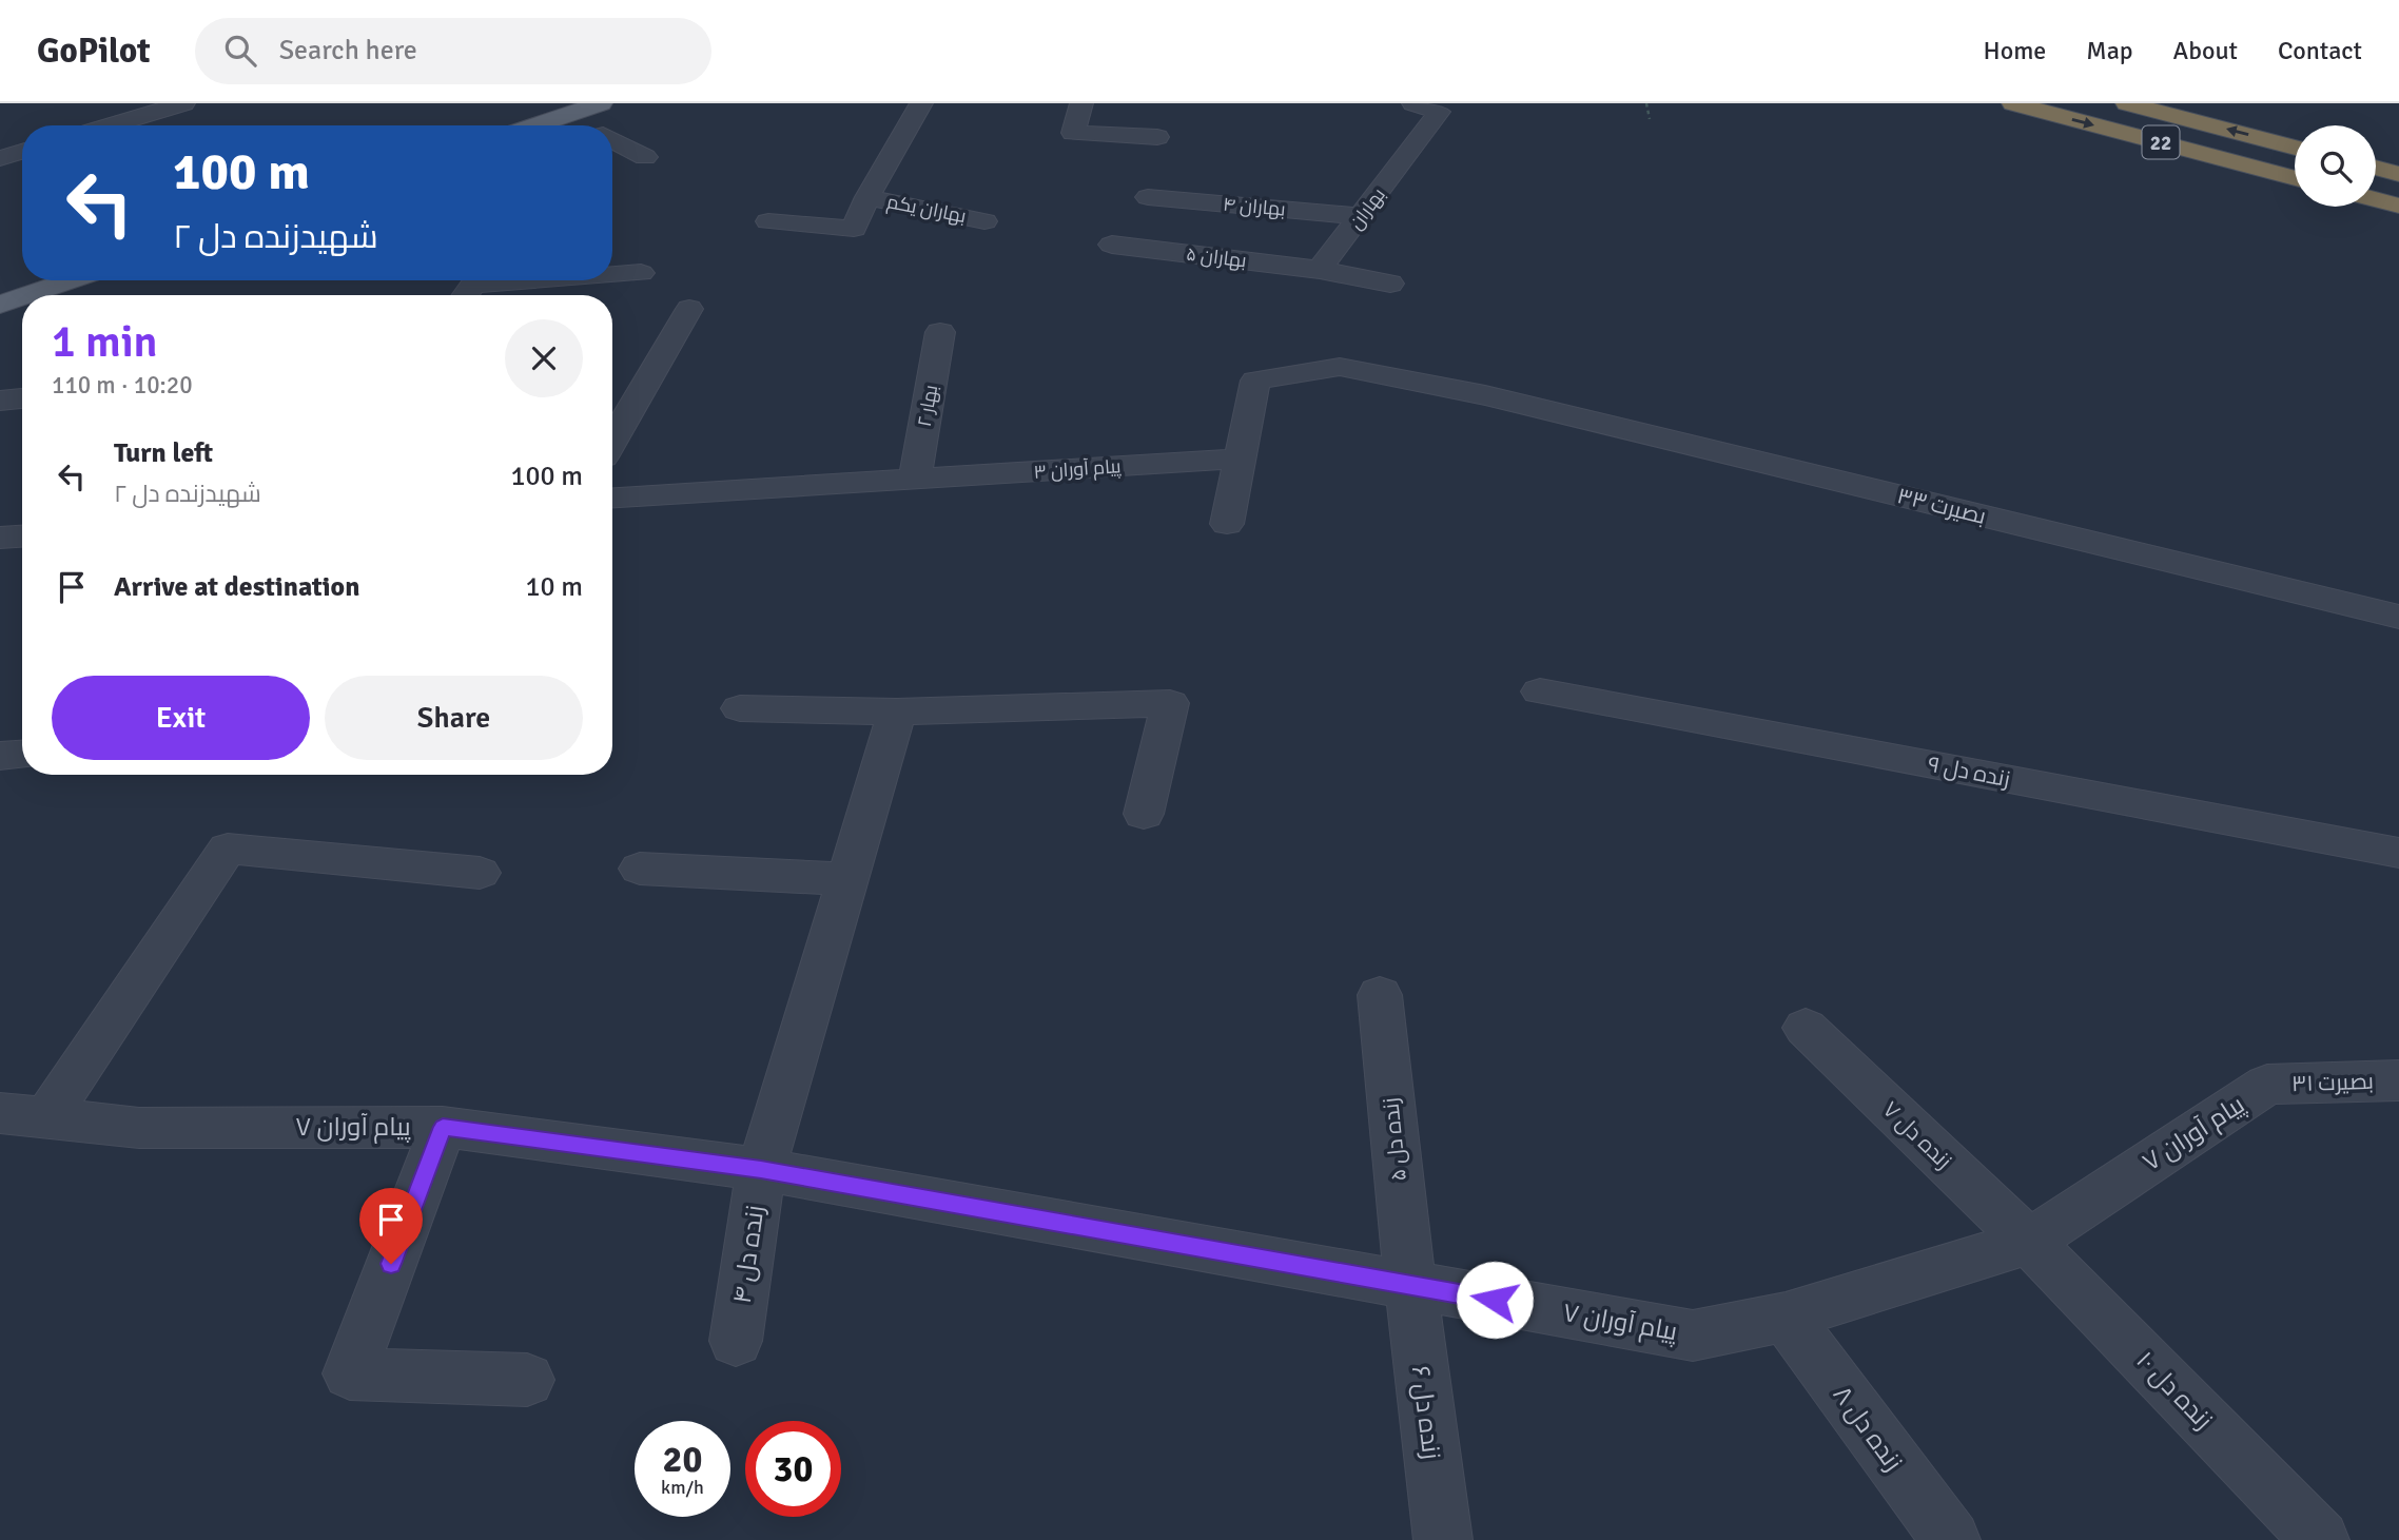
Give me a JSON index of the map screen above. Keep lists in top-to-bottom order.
{
  "streets": {
    "highway": ["22"],
    "street": [
      "بهاران ۴",
      "بهاران یکم",
      "بهاران",
      "بهاران ۵",
      "بهار ۲",
      "پیام آوران ۳",
      "بصیرت ۳۳",
      "زنده دل ۹",
      "بصیرت ۳۱",
      "پیام آوران ۷",
      "زنده دل ۷",
      "زنده دل ۵",
      "زنده دل ۴",
      "زنده دل ۱۰",
      "زنده دل ۶",
      "زنده دل ۸"
    ]
  },
  "crossings": [
    ["بهاران ۴", "بهاران"],
    ["بهاران", "بهاران ۵"],
    ["بهار ۲", "پیام آوران ۳"],
    ["پیام آوران ۳", "بصیرت ۳۳"],
    ["بصیرت ۳۱", "پیام آوران ۷"],
    ["پیام آوران ۷", "زنده دل ۷"],
    ["پیام آوران ۷", "زنده دل ۵"],
    ["پیام آوران ۷", "زنده دل ۴"],
    ["پیام آوران ۷", "زنده دل ۱۰"],
    ["پیام آوران ۷", "زنده دل ۶"],
    ["پیام آوران ۷", "زنده دل ۸"],
    ["زنده دل ۷", "زنده دل ۱۰"],
    ["زنده دل ۵", "زنده دل ۶"]
  ],
  "page": {
    "header": "GoPilot",
    "search": "Search here",
    "nav": [
      "Home",
      "Map",
      "About",
      "Contact"
    ],
    "turn": ["100 m", "شهیدزنده دل ۲"],
    "heading": ["1 min", "110 m · 10:20"],
    "list": [
      {
        "name": "Turn left",
        "note": "شهیدزنده دل ۲",
        "value": "100 m"
      },
      {
        "name": "Arrive at destination",
        "value": "10 m"
      }
    ],
    "buttons": ["Exit", "Share"],
    "speed": "20 km/h",
    "limit": "30"
  }
}
